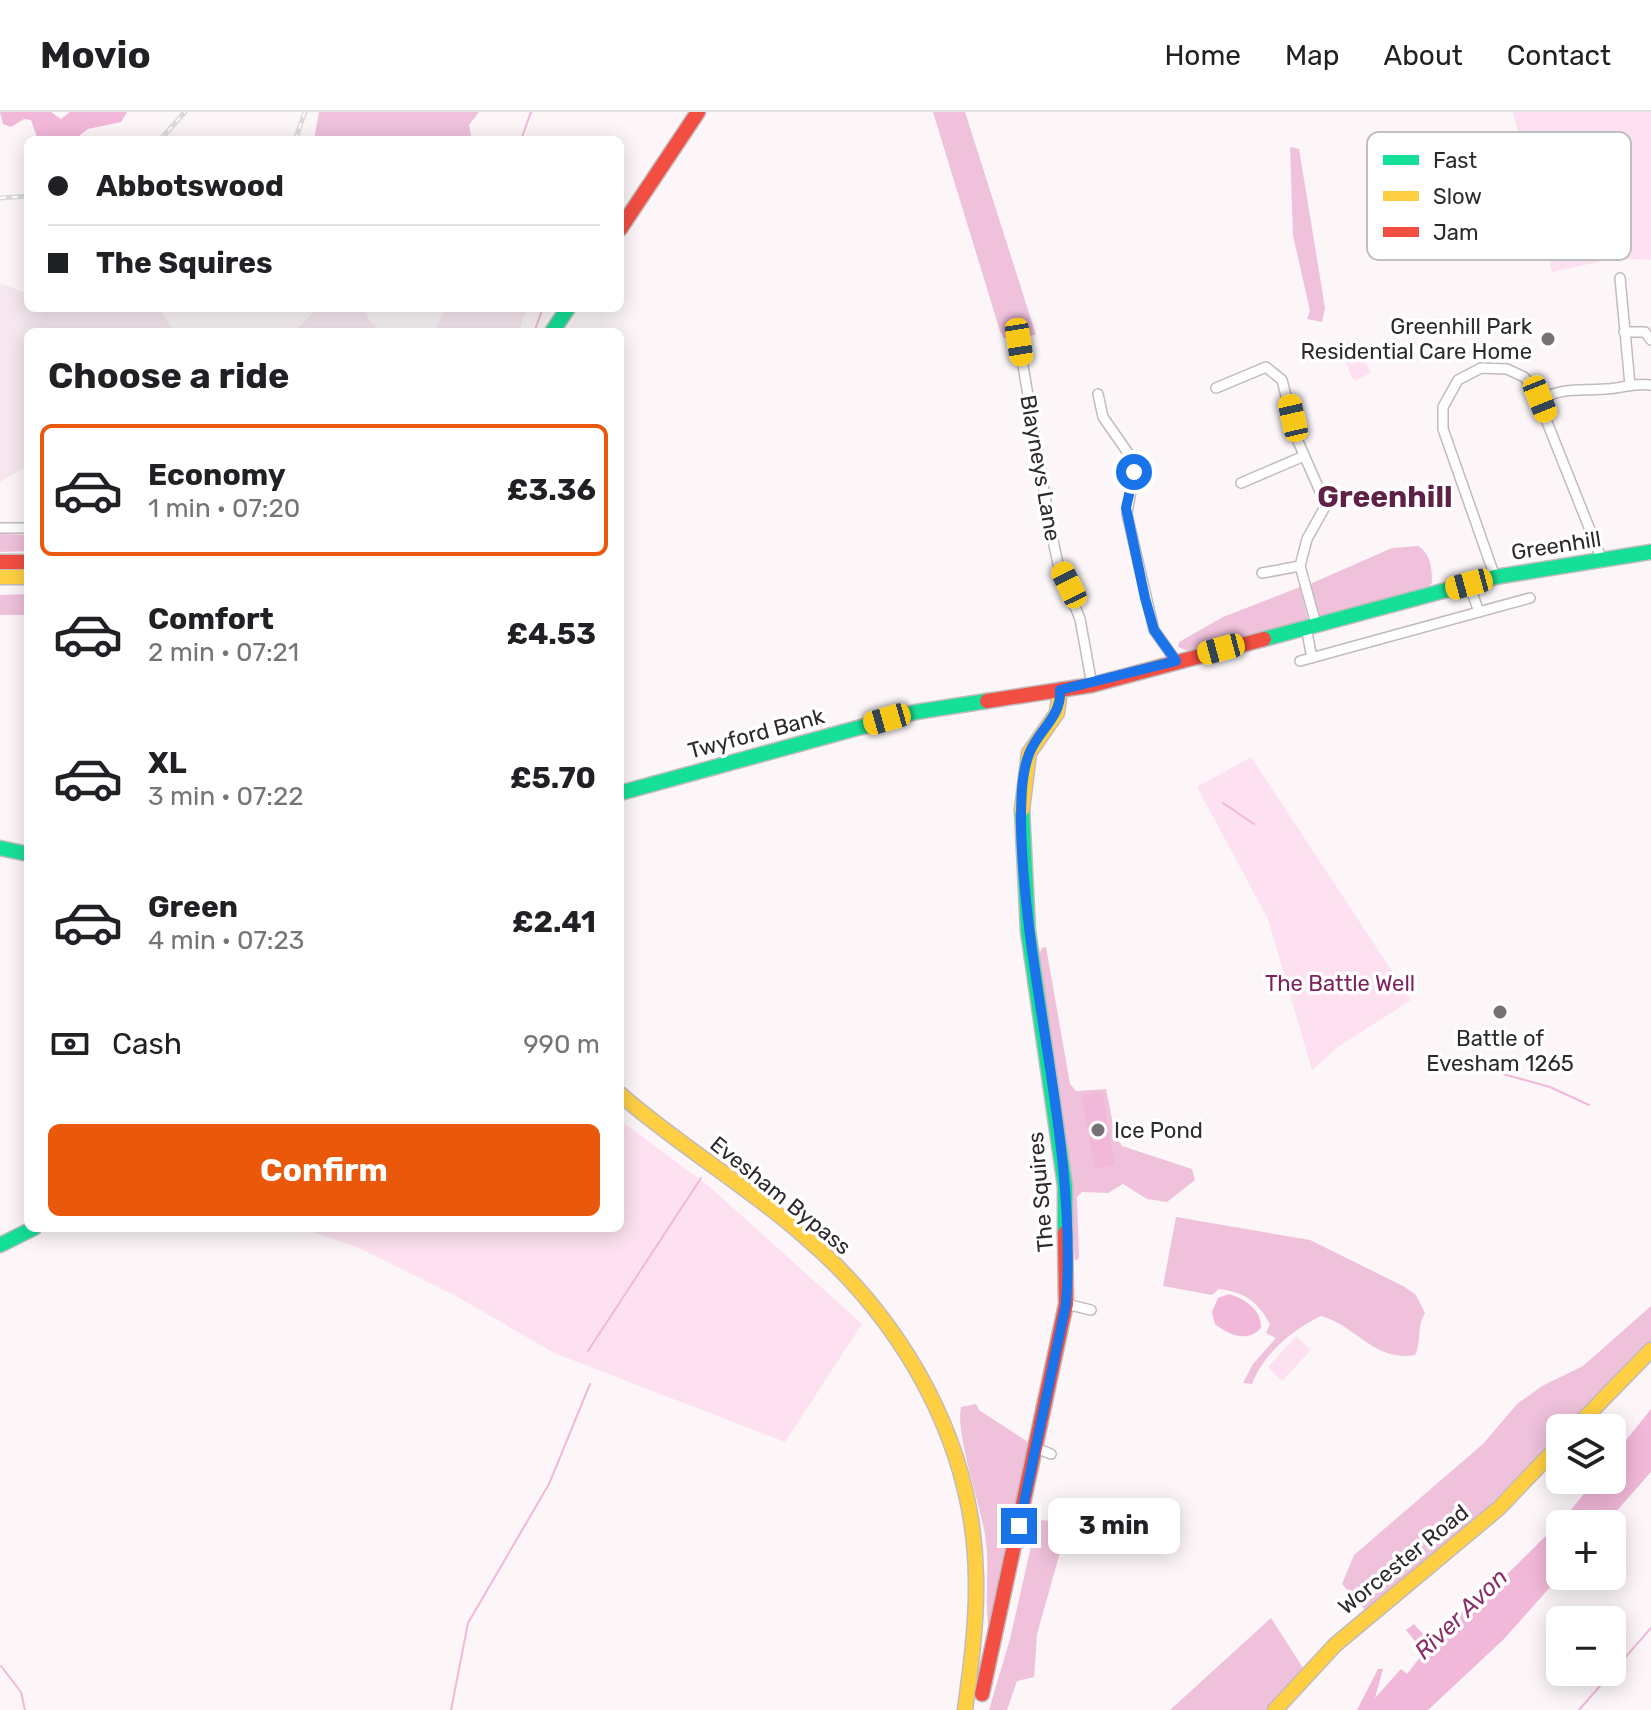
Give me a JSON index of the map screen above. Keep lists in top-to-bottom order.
{
  "streets": {
    "main road": [
      "Greenhill",
      "Twyford Bank",
      "The Squires",
      "Evesham Bypass",
      "Worcester Road"
    ],
    "street": ["Blayneys Lane"]
  },
  "crossings": [
    ["Blayneys Lane", "Greenhill"],
    ["Blayneys Lane", "Twyford Bank"],
    ["Greenhill", "Twyford Bank"],
    ["Twyford Bank", "The Squires"]
  ],
  "districts": ["Greenhill"],
  "water": ["River Avon"],
  "parks": ["The Battle Well"],
  "places": ["Greenhill Park Residential Care Home", "Battle of Evesham 1265", "Ice Pond"],
  "legend": ["Fast", "Slow", "Jam"],
  "page": {
    "header": "Movio",
    "nav": [
      "Home",
      "Map",
      "About",
      "Contact"
    ],
    "banner": ["Abbotswood", "The Squires"],
    "heading": "Choose a ride",
    "list": [
      {
        "name": "Economy",
        "note": "1 min · 07:20",
        "value": "£3.36"
      },
      {
        "name": "Comfort",
        "note": "2 min · 07:21",
        "value": "£4.53"
      },
      {
        "name": "XL",
        "note": "3 min · 07:22",
        "value": "£5.70"
      },
      {
        "name": "Green",
        "note": "4 min · 07:23",
        "value": "£2.41"
      }
    ],
    "pay": ["Cash", "990 m"],
    "buttons": "Confirm",
    "map_buttons": ["+", "−"],
    "bubble": "3 min"
  }
}
